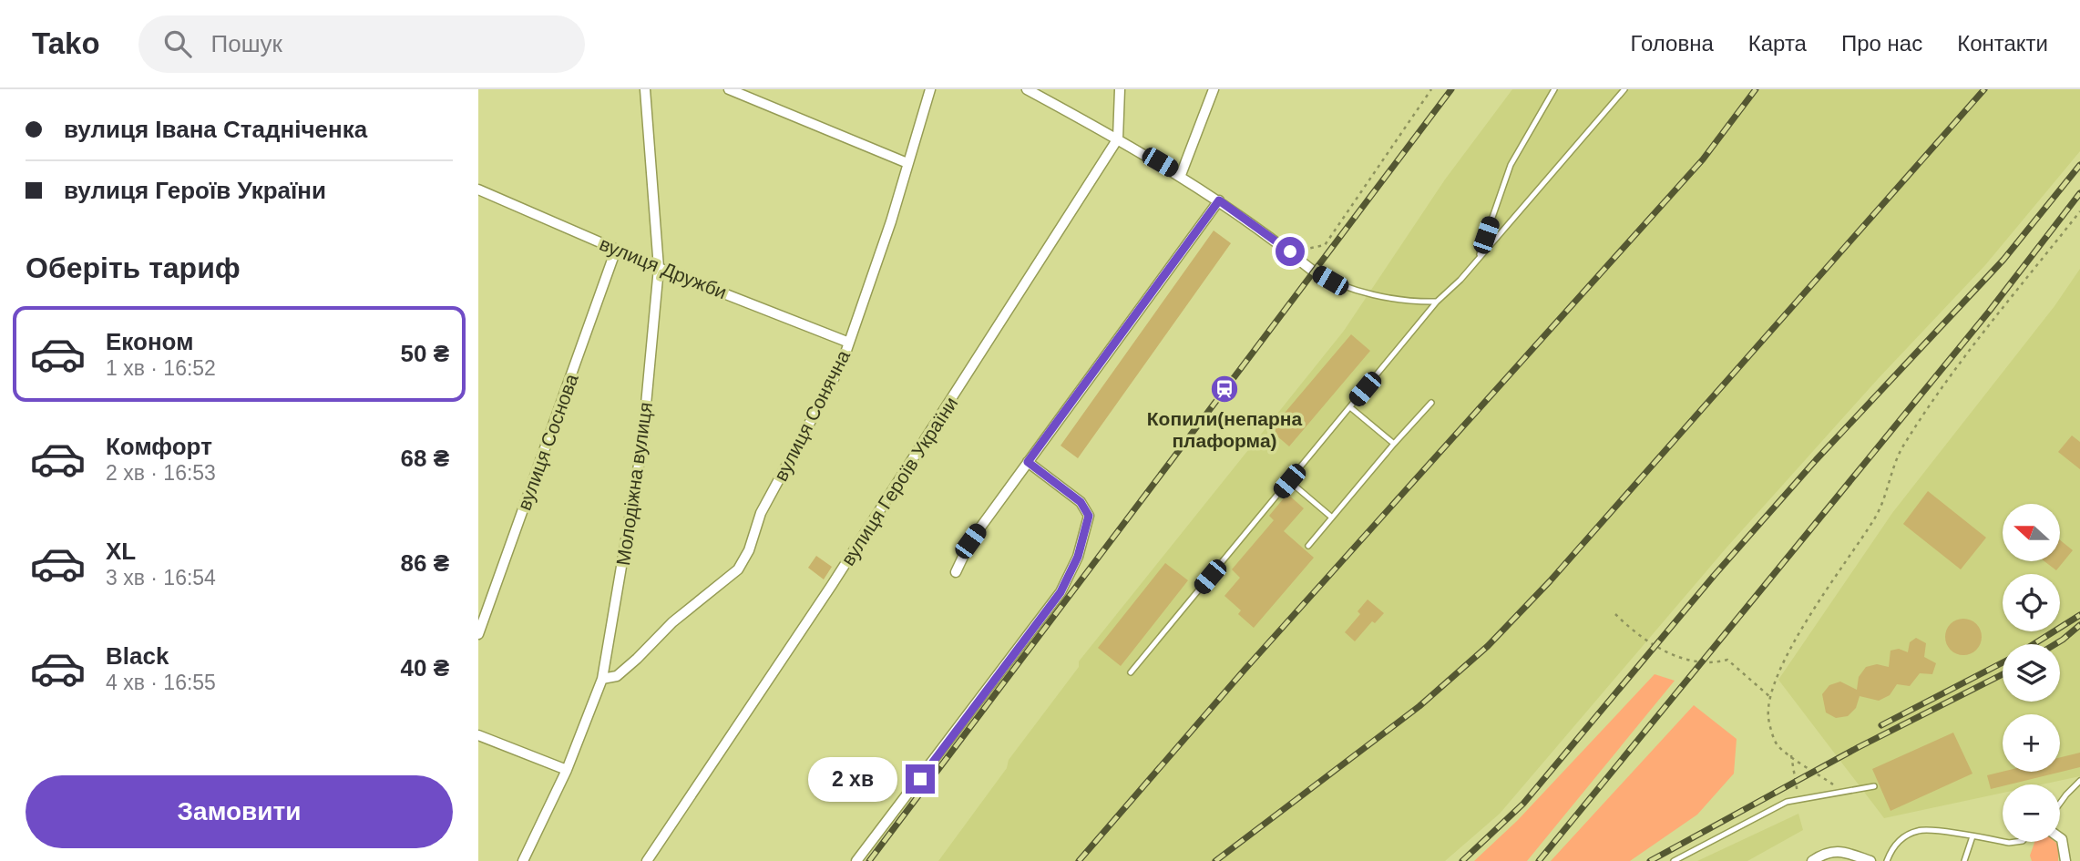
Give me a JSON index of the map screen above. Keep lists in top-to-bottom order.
{
  "streets": {
    "street": [
      "вулиця Дружби",
      "вулиця Сонячна",
      "вулиця Соснова",
      "вулиця Героїв України",
      "Молодіжна вулиця"
    ]
  },
  "crossings": [
    ["вулиця Дружби", "вулиця Сонячна"],
    ["вулиця Дружби", "вулиця Соснова"],
    ["вулиця Дружби", "Молодіжна вулиця"],
    ["вулиця Сонячна", "Молодіжна вулиця"]
  ],
  "places": {
    "station": ["Копили(непарна плаформа)"]
  },
  "north": "left",
  "page": {
    "header": "Tako",
    "search": "Пошук",
    "nav": [
      "Головна",
      "Карта",
      "Про нас",
      "Контакти"
    ],
    "banner": ["вулиця Івана Стадніченка", "вулиця Героїв України"],
    "heading": "Оберіть тариф",
    "list": [
      {
        "name": "Економ",
        "note": "1 хв · 16:52",
        "value": "50 ₴"
      },
      {
        "name": "Комфорт",
        "note": "2 хв · 16:53",
        "value": "68 ₴"
      },
      {
        "name": "XL",
        "note": "3 хв · 16:54",
        "value": "86 ₴"
      },
      {
        "name": "Black",
        "note": "4 хв · 16:55",
        "value": "40 ₴"
      }
    ],
    "map_buttons": ["+", "−"],
    "bubble": "2 хв",
    "buttons": "Замовити"
  }
}
